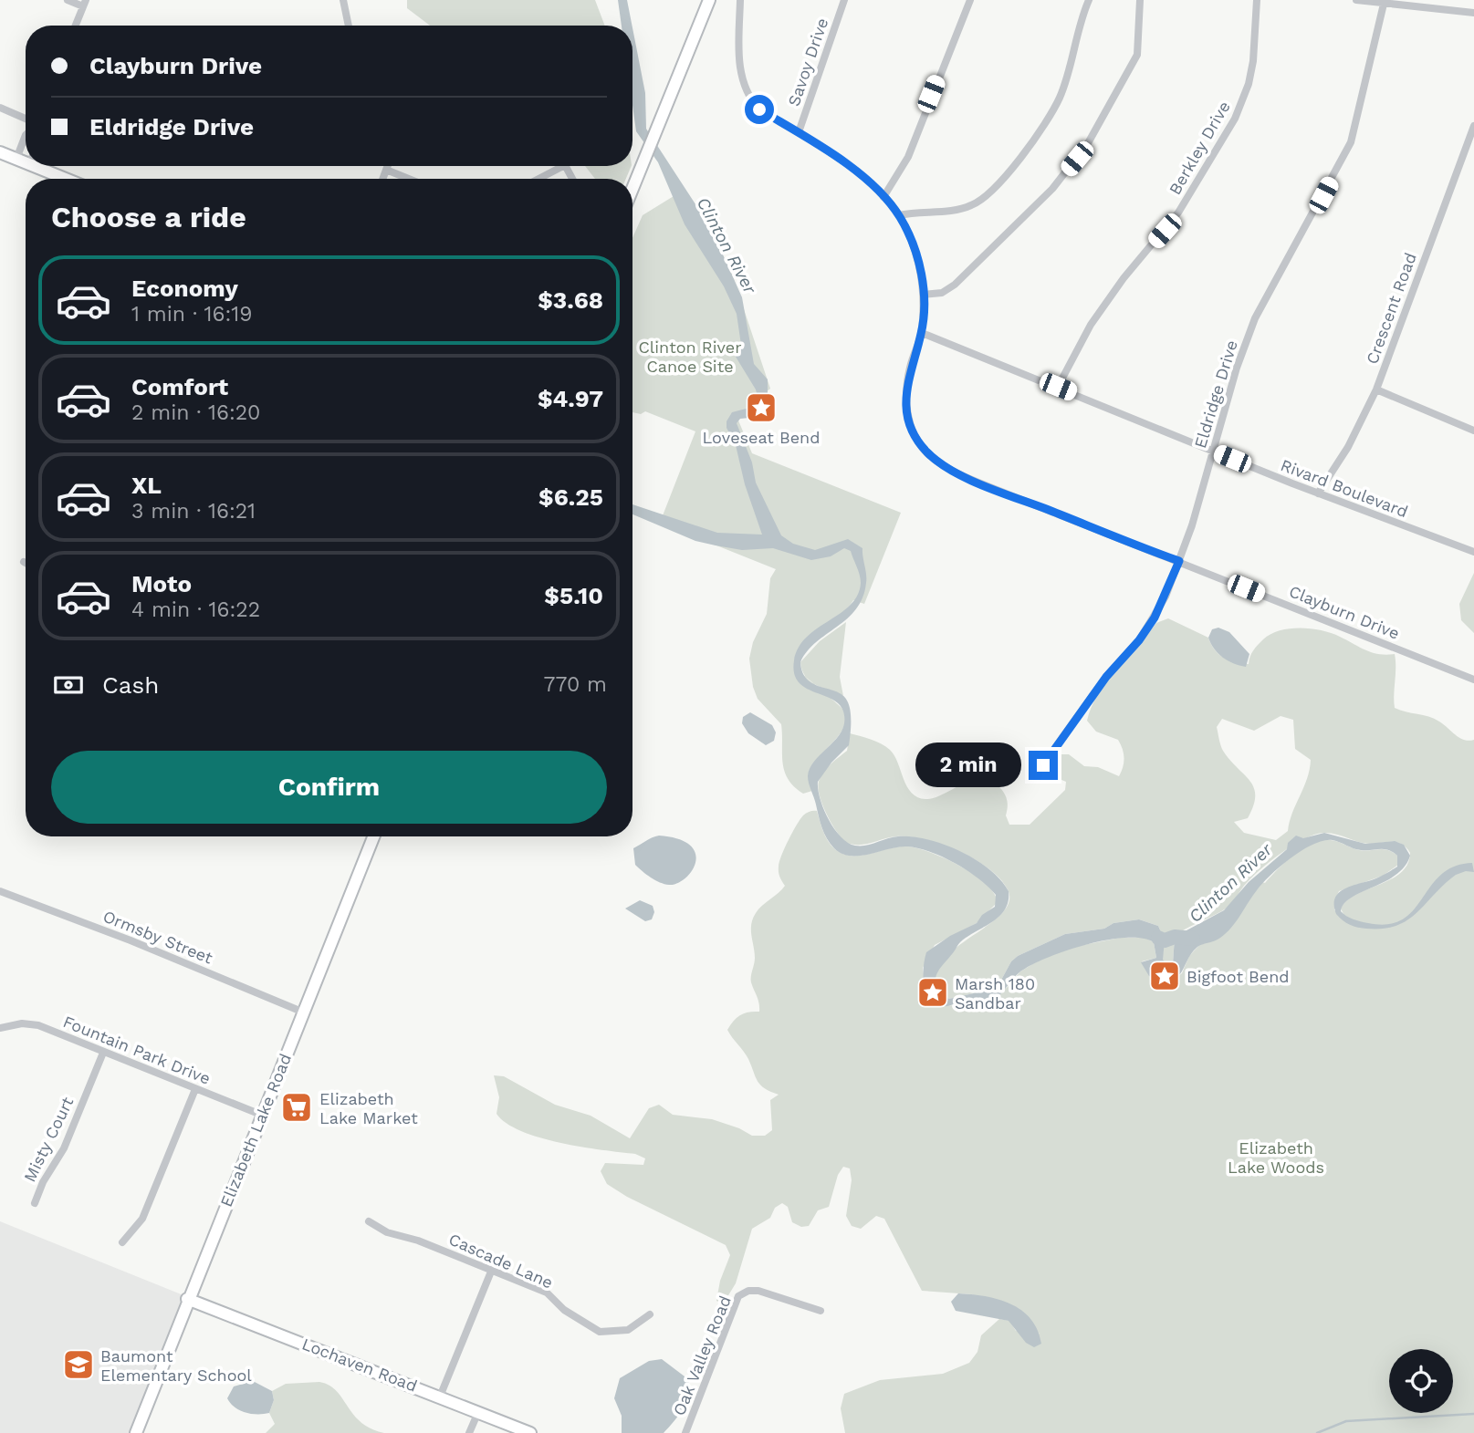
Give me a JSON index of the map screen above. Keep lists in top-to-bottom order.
{
  "streets": {
    "street": [
      "Savoy Drive",
      "Berkley Drive",
      "Crescent Road",
      "Eldridge Drive",
      "Rivard Boulevard",
      "Clayburn Drive",
      "Ormsby Street",
      "Fountain Park Drive",
      "Elizabeth Lake Road",
      "Misty Court",
      "Cascade Lane",
      "Oak Valley Road",
      "Lochaven Road"
    ]
  },
  "crossings": [
    ["Savoy Drive", "Clayburn Drive"],
    ["Berkley Drive", "Rivard Boulevard"],
    ["Crescent Road", "Rivard Boulevard"],
    ["Eldridge Drive", "Rivard Boulevard"],
    ["Eldridge Drive", "Clayburn Drive"],
    ["Rivard Boulevard", "Clayburn Drive"],
    ["Ormsby Street", "Elizabeth Lake Road"],
    ["Fountain Park Drive", "Elizabeth Lake Road"],
    ["Fountain Park Drive", "Misty Court"],
    ["Elizabeth Lake Road", "Lochaven Road"]
  ],
  "water": ["Clinton River"],
  "parks": ["Clinton River Canoe Site", "Elizabeth Lake Woods"],
  "places": {
    "place": ["Loveseat Bend", "Bigfoot Bend", "Marsh 180 Sandbar"],
    "supermarket": ["Elizabeth Lake Market"],
    "school or university": ["Baumont Elementary School"]
  },
  "page": {
    "banner": ["Clayburn Drive", "Eldridge Drive"],
    "heading": "Choose a ride",
    "list": [
      {
        "name": "Economy",
        "note": "1 min · 16:19",
        "value": "$3.68"
      },
      {
        "name": "Comfort",
        "note": "2 min · 16:20",
        "value": "$4.97"
      },
      {
        "name": "XL",
        "note": "3 min · 16:21",
        "value": "$6.25"
      },
      {
        "name": "Moto",
        "note": "4 min · 16:22",
        "value": "$5.10"
      }
    ],
    "pay": ["Cash", "770 m"],
    "buttons": "Confirm",
    "bubble": "2 min"
  }
}
